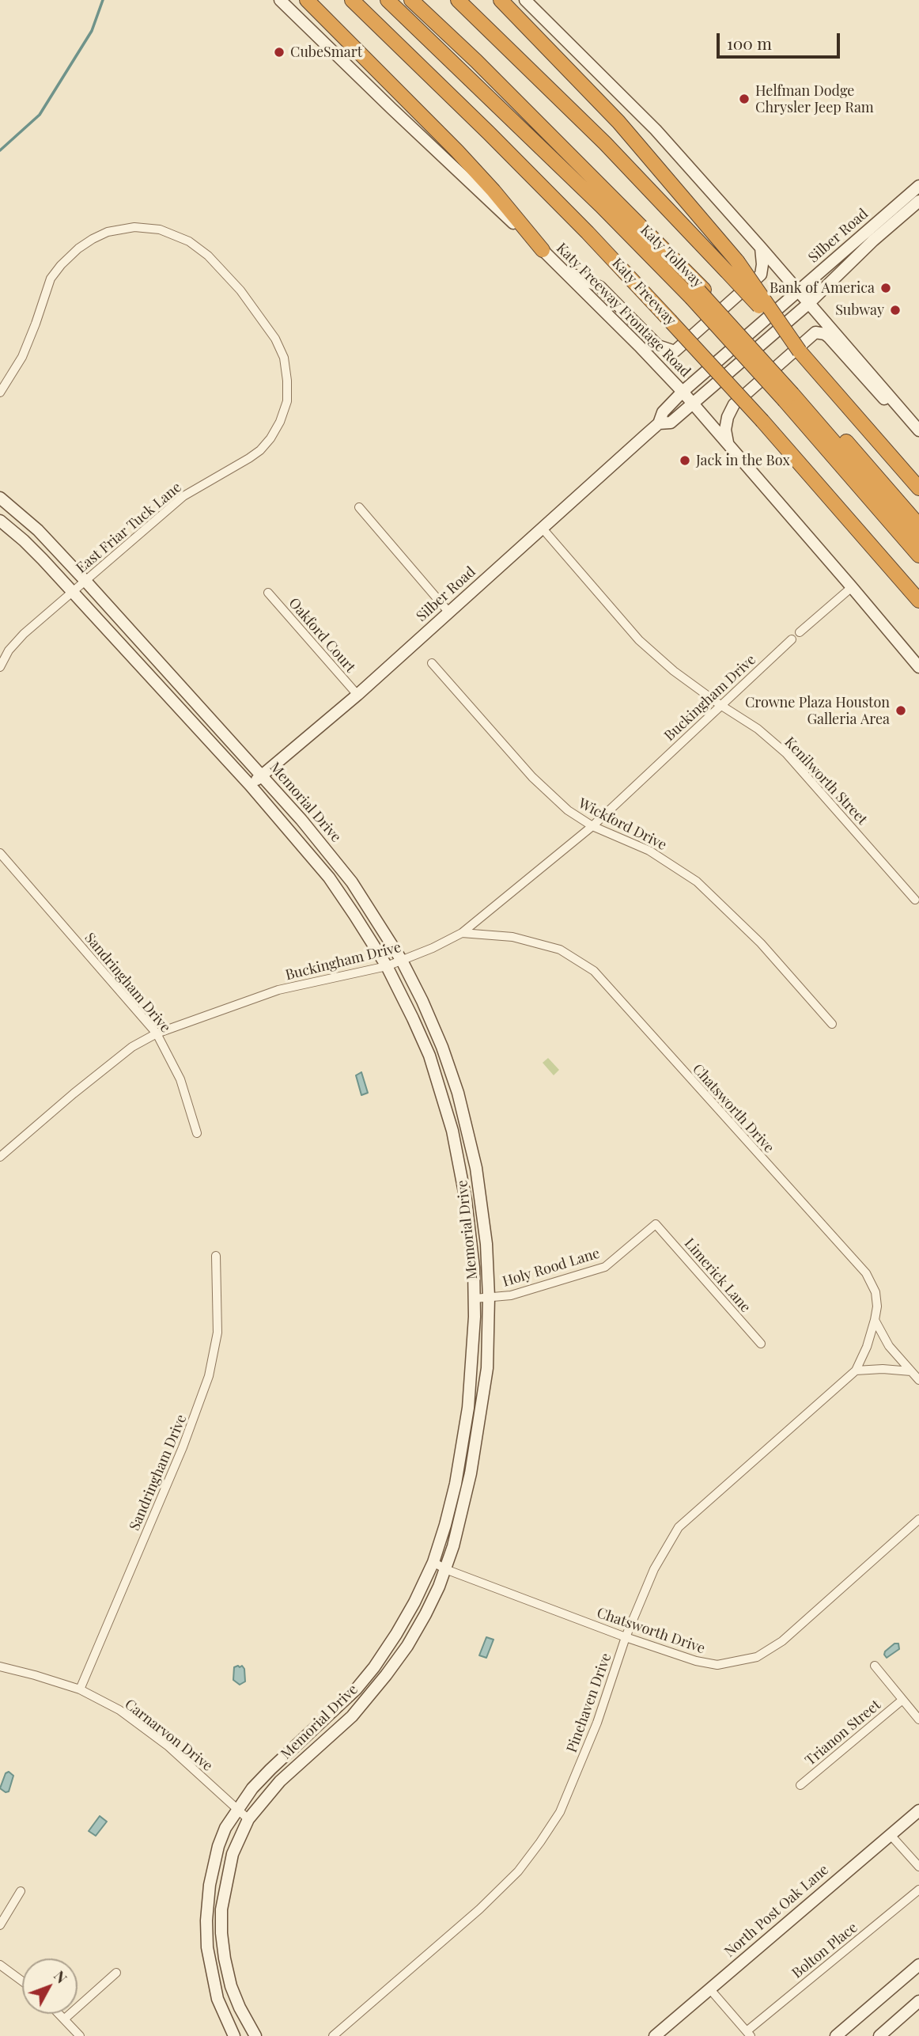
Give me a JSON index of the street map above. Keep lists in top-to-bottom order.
{
  "streets": {
    "highway": ["Katy Tollway", "Katy Freeway"],
    "main road": [
      "Silber Road",
      "Katy Freeway Frontage Road",
      "Memorial Drive",
      "North Post Oak Lane"
    ],
    "street": [
      "East Friar Tuck Lane",
      "Oakford Court",
      "Buckingham Drive",
      "Kenilworth Street",
      "Wickford Drive",
      "Sandringham Drive",
      "Chatsworth Drive",
      "Holy Rood Lane",
      "Limerick Lane",
      "Pinehaven Drive",
      "Trianon Street",
      "Carnarvon Drive",
      "Bolton Place"
    ]
  },
  "crossings": [
    ["Silber Road", "Katy Freeway Frontage Road"],
    ["Silber Road", "Oakford Court"],
    ["Silber Road", "Kenilworth Street"],
    ["Silber Road", "Memorial Drive"],
    ["East Friar Tuck Lane", "Memorial Drive"],
    ["Buckingham Drive", "Kenilworth Street"],
    ["Buckingham Drive", "Memorial Drive"],
    ["Buckingham Drive", "Wickford Drive"],
    ["Buckingham Drive", "Sandringham Drive"],
    ["Buckingham Drive", "Chatsworth Drive"],
    ["Memorial Drive", "Chatsworth Drive"],
    ["Memorial Drive", "Holy Rood Lane"],
    ["Memorial Drive", "Carnarvon Drive"],
    ["Sandringham Drive", "Carnarvon Drive"],
    ["Chatsworth Drive", "Pinehaven Drive"],
    ["Holy Rood Lane", "Limerick Lane"]
  ],
  "places": [
    "CubeSmart",
    "Helfman Dodge Chrysler Jeep Ram",
    "Bank of America",
    "Subway",
    "Jack in the Box",
    "Crowne Plaza Houston Galleria Area"
  ],
  "scale_bar": "100 m",
  "north": "top right"
}
